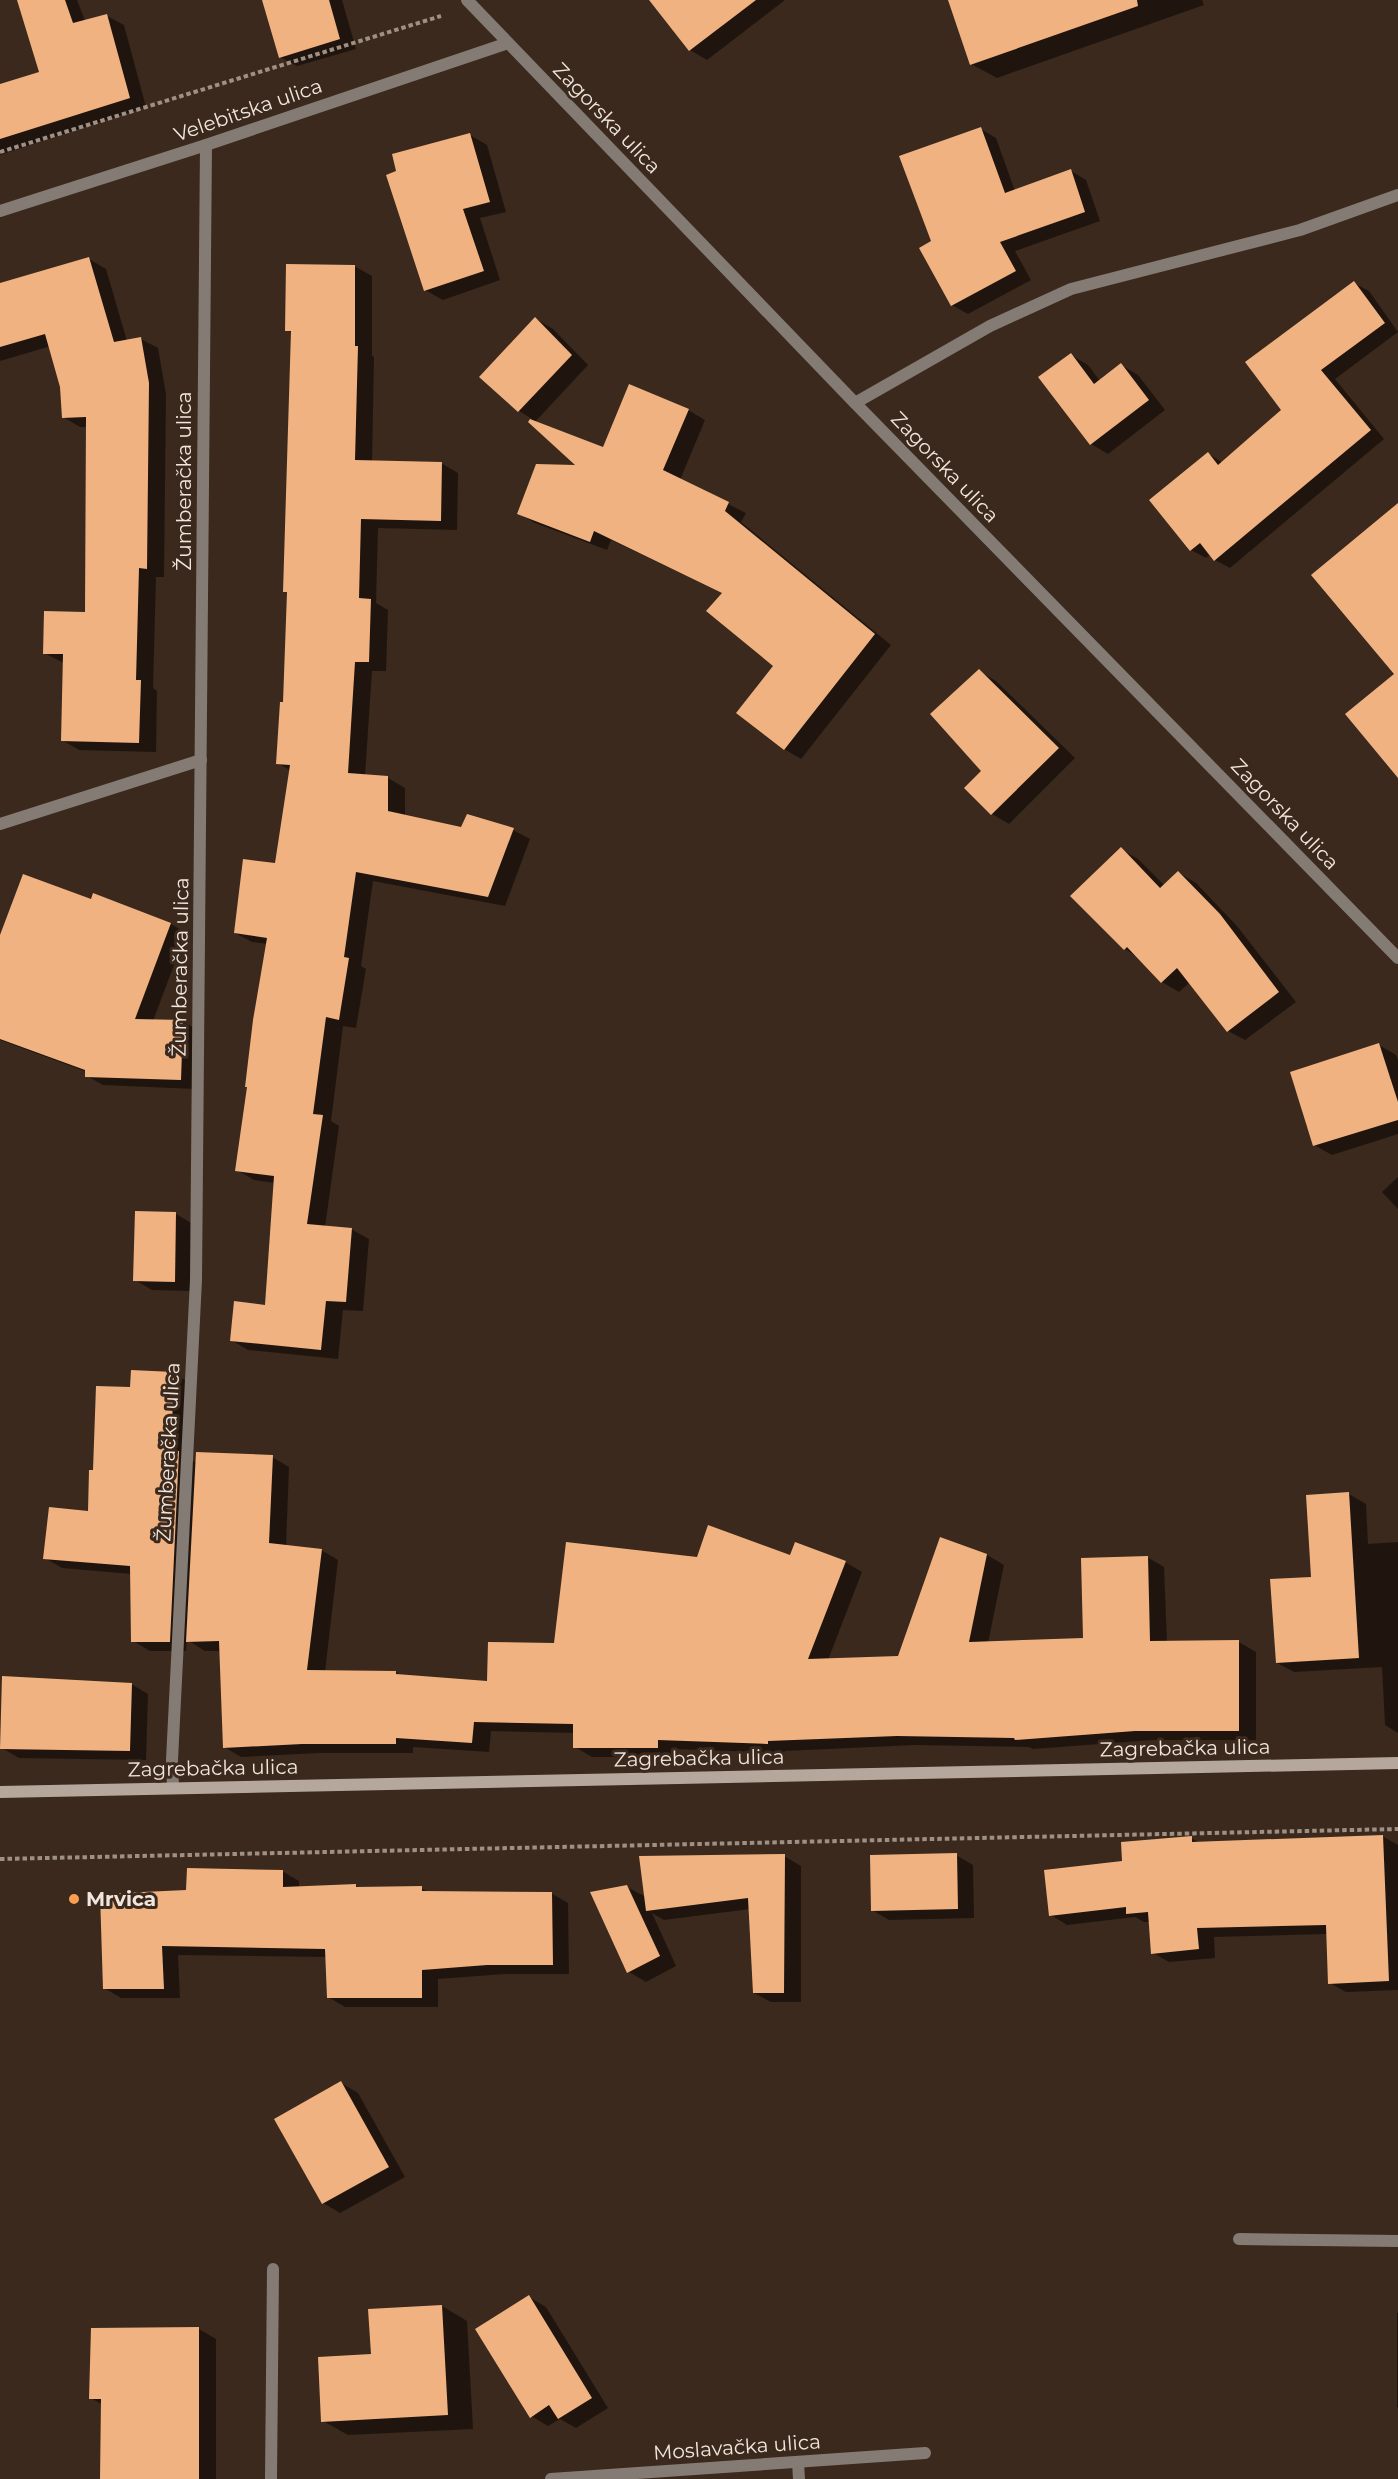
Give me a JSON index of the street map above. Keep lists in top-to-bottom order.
{
  "streets": {
    "main road": ["Zagrebačka ulica"],
    "street": [
      "Velebitska ulica",
      "Zagorska ulica",
      "Žumberačka ulica",
      "Moslavačka ulica"
    ]
  },
  "crossings": [
    ["Velebitska ulica", "Zagorska ulica"],
    ["Velebitska ulica", "Žumberačka ulica"],
    ["Žumberačka ulica", "Zagrebačka ulica"]
  ],
  "places": ["Mrvica"]
}
